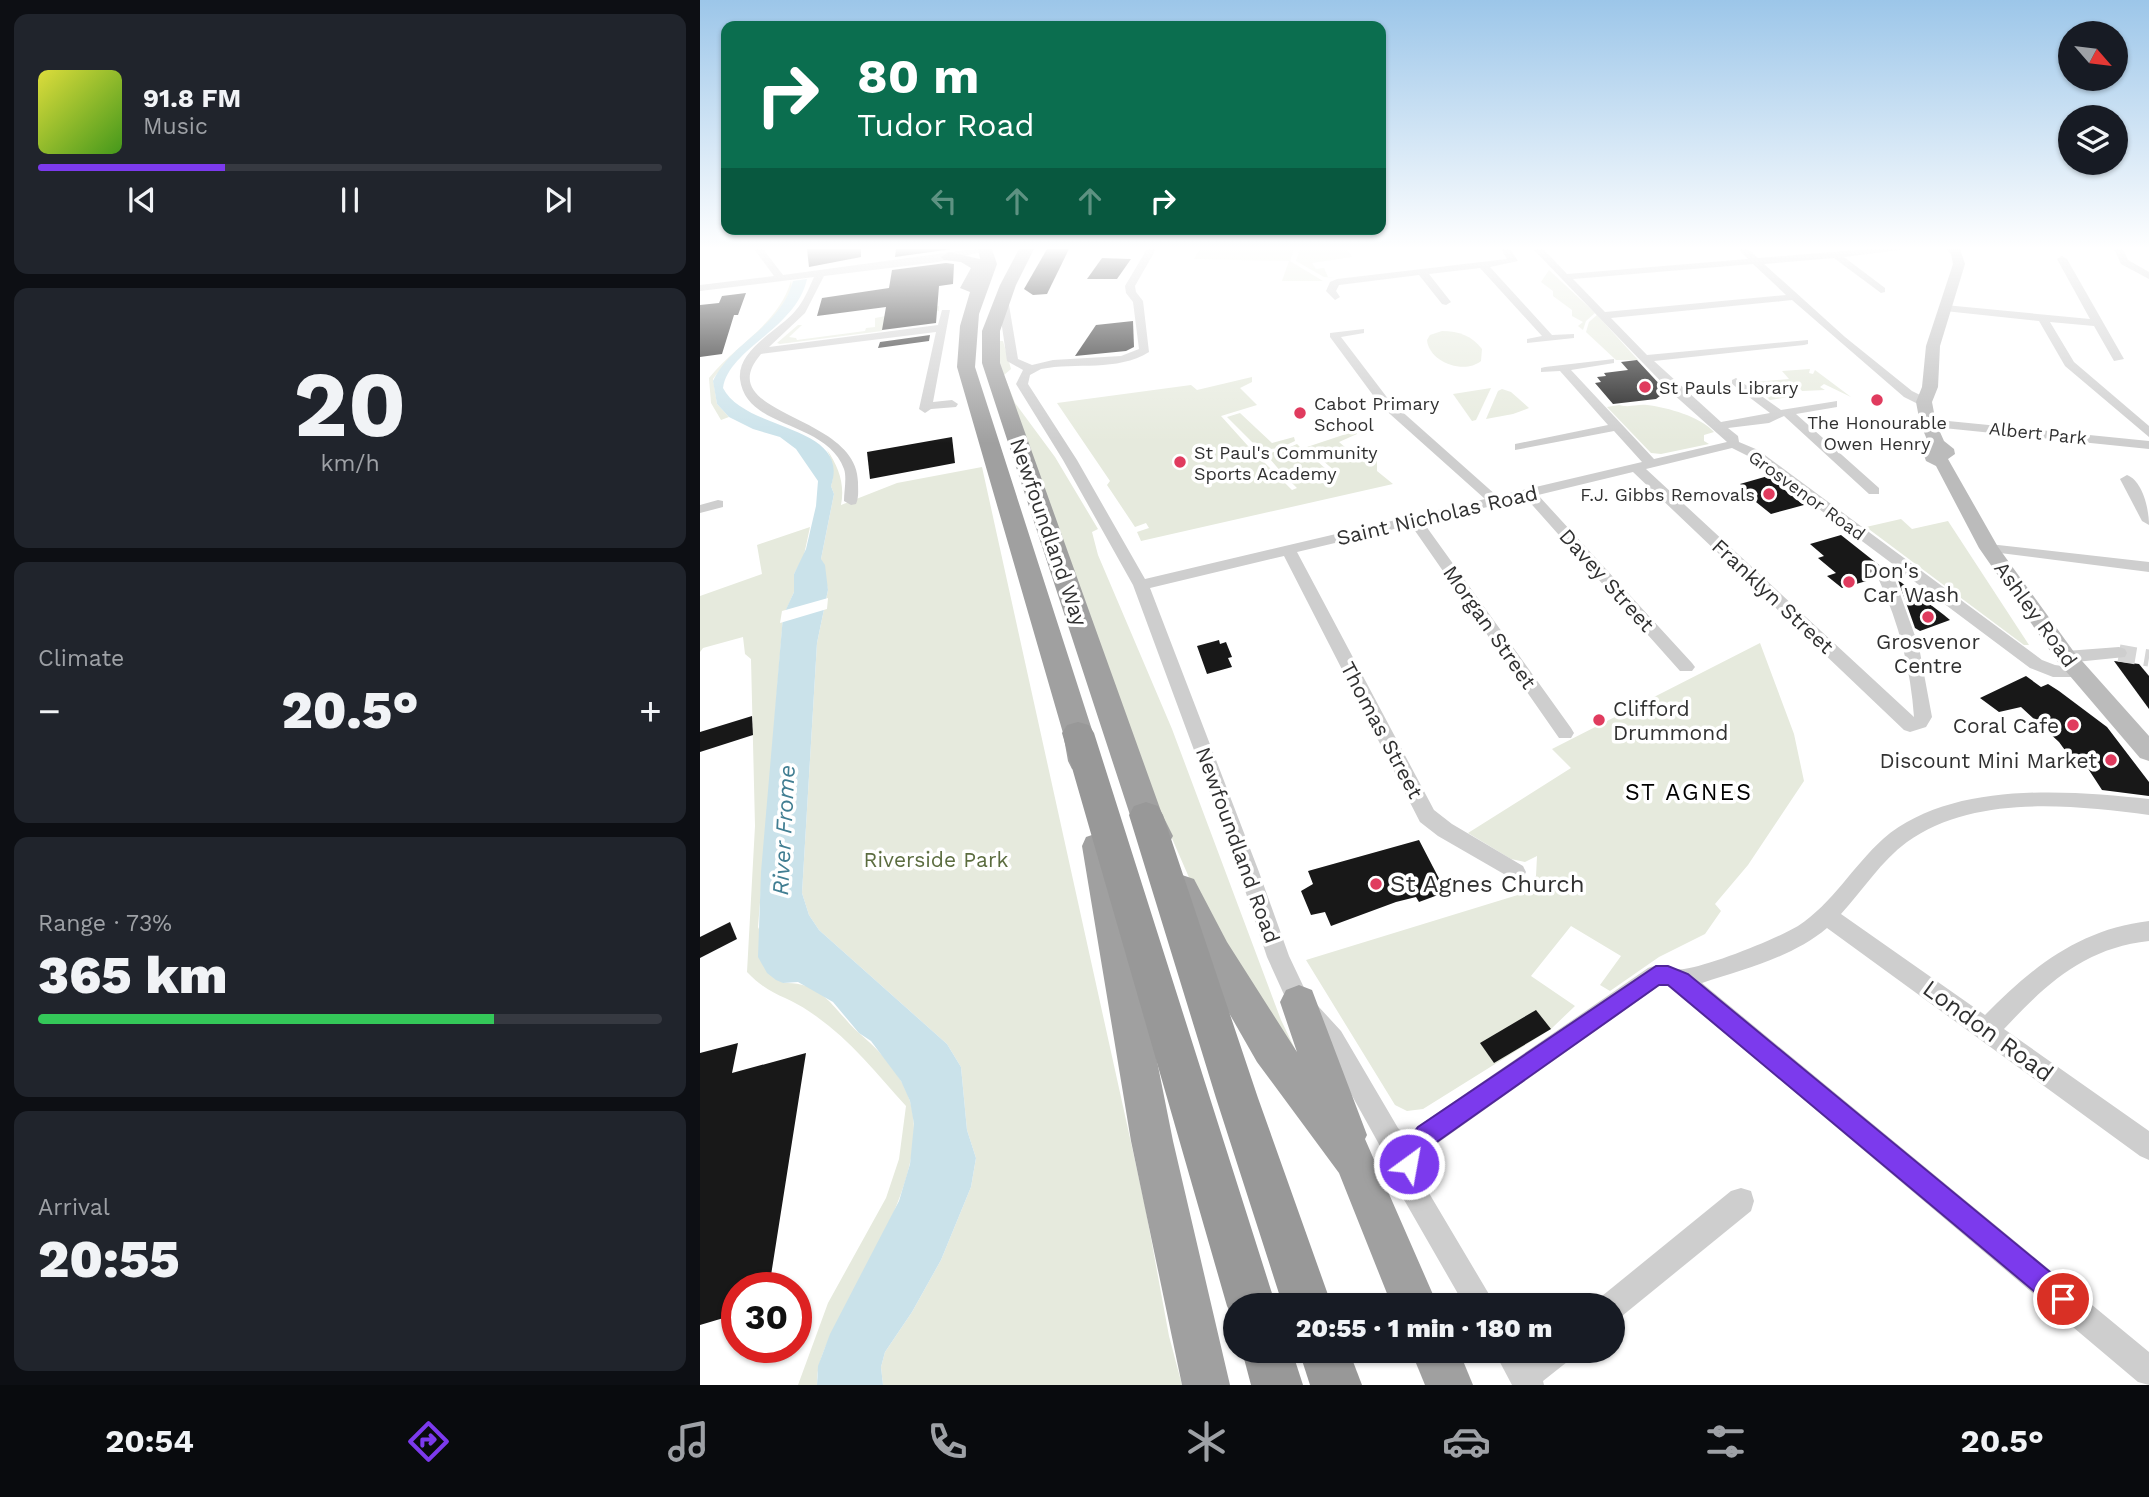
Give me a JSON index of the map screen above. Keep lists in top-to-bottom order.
{
  "streets": {
    "highway": ["Newfoundland Way"],
    "main road": ["Ashley Road"],
    "street": [
      "Albert Park",
      "Grosvenor Road",
      "Saint Nicholas Road",
      "Davey Street",
      "Franklyn Street",
      "Morgan Street",
      "Thomas Street",
      "Newfoundland Road",
      "London Road"
    ]
  },
  "crossings": [
    ["Albert Park", "Ashley Road"],
    ["Grosvenor Road", "Saint Nicholas Road"],
    ["Grosvenor Road", "Franklyn Street"],
    ["Grosvenor Road", "Ashley Road"],
    ["Saint Nicholas Road", "Davey Street"],
    ["Saint Nicholas Road", "Franklyn Street"],
    ["Saint Nicholas Road", "Morgan Street"],
    ["Saint Nicholas Road", "Thomas Street"],
    ["Saint Nicholas Road", "Newfoundland Road"]
  ],
  "districts": ["ST AGNES"],
  "water": ["River Frome"],
  "parks": ["Riverside Park"],
  "places": [
    "St Pauls Library",
    "The Honourable Owen Henry",
    "Cabot Primary School",
    "St Paul's Community Sports Academy",
    "F.J. Gibbs Removals",
    "Don's Car Wash",
    "Grosvenor Centre",
    "Clifford Drummond",
    "Coral Cafe",
    "Discount Mini Market",
    "St Agnes Church"
  ],
  "north": "bottom right",
  "page": {
    "turn": ["80 m", "Tudor Road"],
    "song": ["91.8 FM", "Music"],
    "tile": [
      ["20", "km/h"],
      "Climate",
      ["Range · 73%", "365 km"],
      ["Arrival", "20:55"]
    ],
    "heat": ["−", "20.5°", "+"],
    "limit": "30",
    "trip": "20:55 · 1 min · 180 m",
    "tabs": ["20:54", "20.5°"]
  }
}
